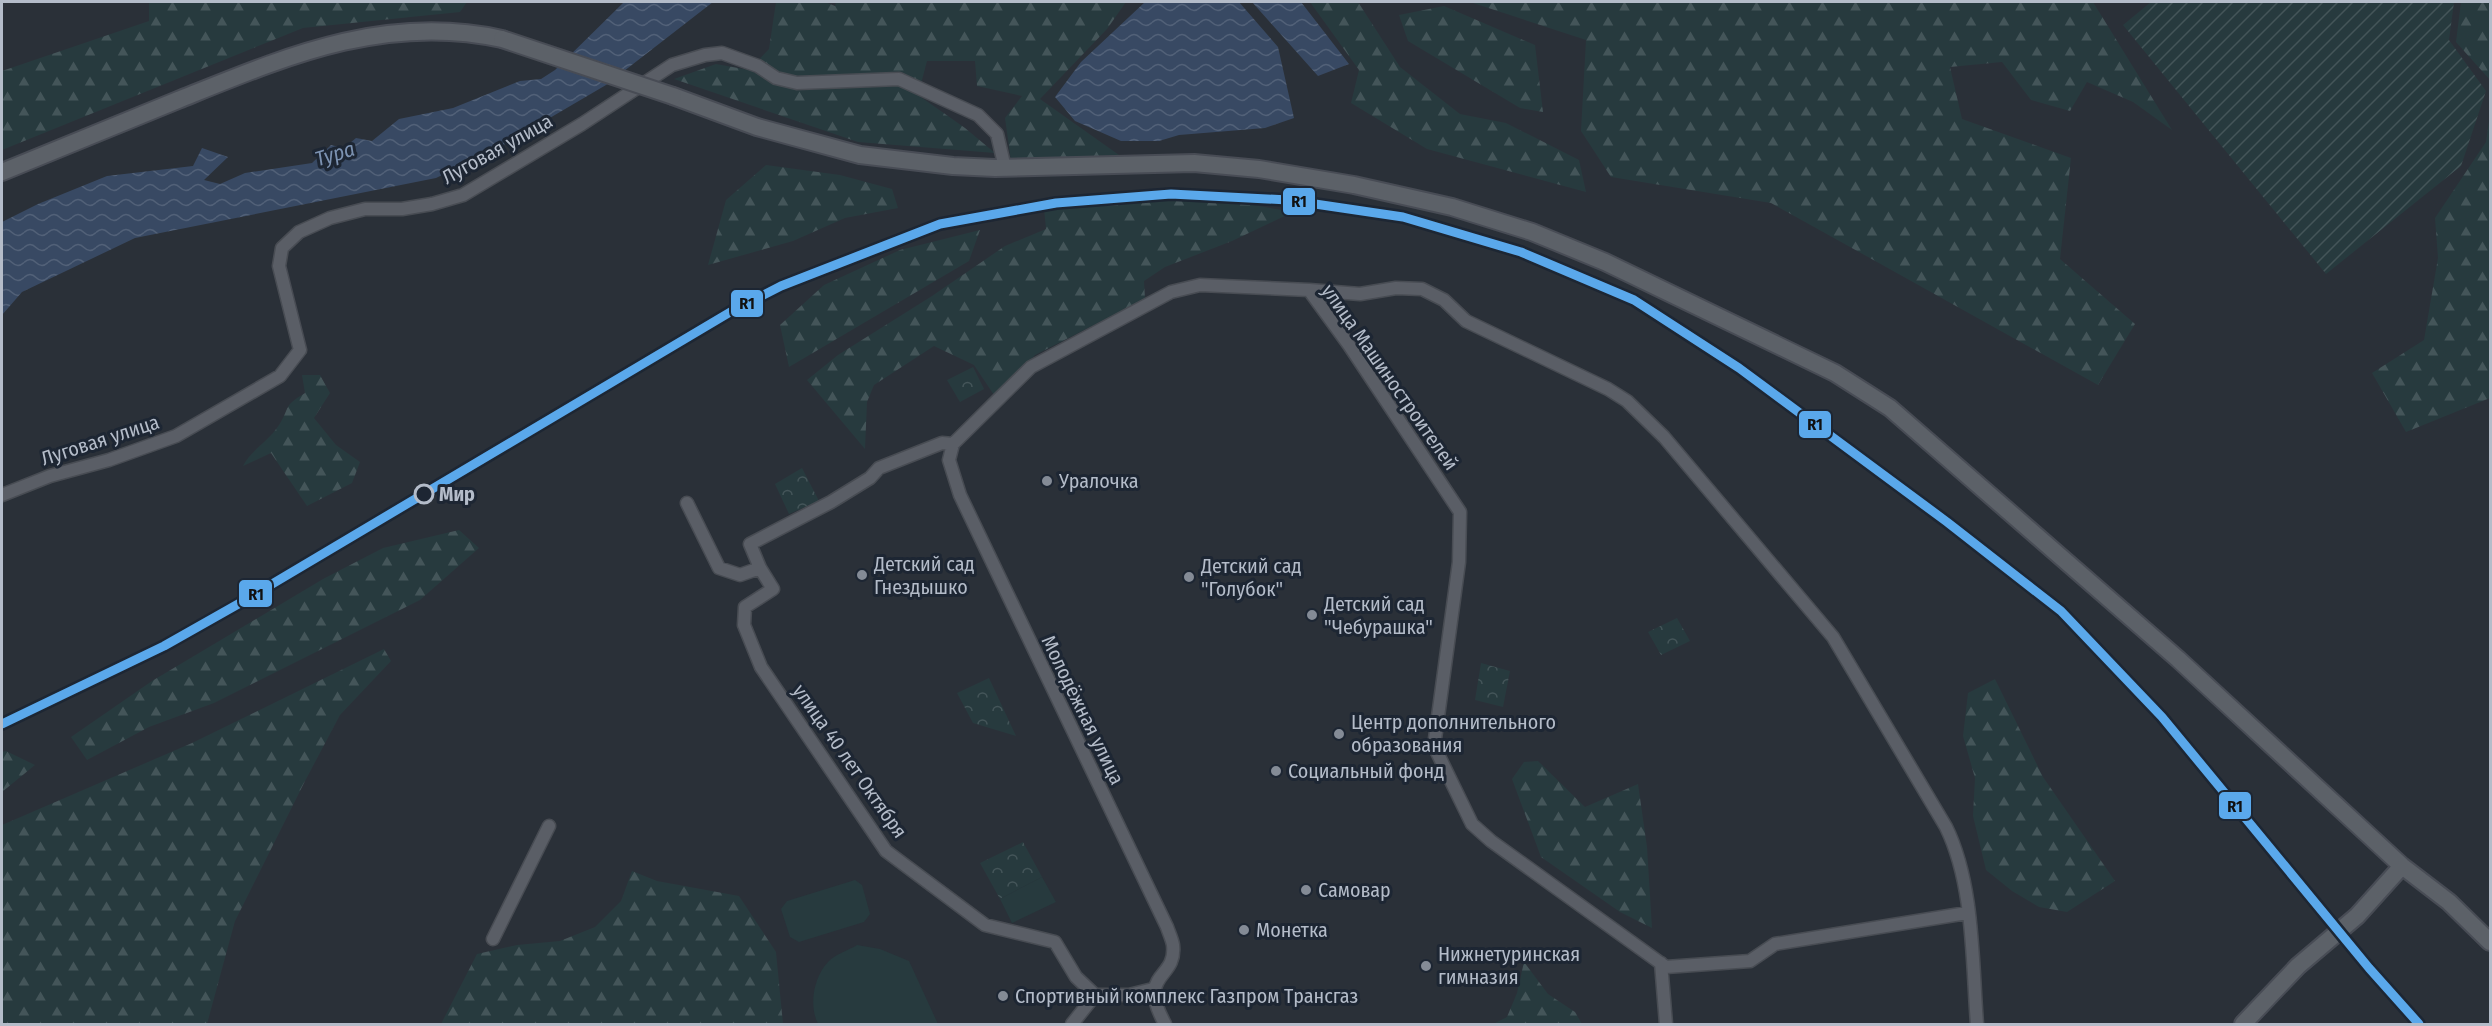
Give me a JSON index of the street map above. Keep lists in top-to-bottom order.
{
  "streets": {
    "street": [
      "Луговая улица",
      "улица Машиностроителей",
      "Молодёжная улица",
      "улица 40 лет Октября"
    ]
  },
  "crossings": [
    ["улица Машиностроителей", "Молодёжная улица"]
  ],
  "water": ["Тура"],
  "places": [
    "Уралочка",
    "Мир",
    "Детский сад Гнездышко",
    "Детский сад \"Голубок\"",
    "Детский сад \"Чебурашка\"",
    "Центр дополнительного образования",
    "Социальный фонд",
    "Самовар",
    "Монетка",
    "Нижнетуринская гимназия",
    "Спортивный комплекс Газпром Трансгаз"
  ],
  "lines": ["transit line R1"]
}
